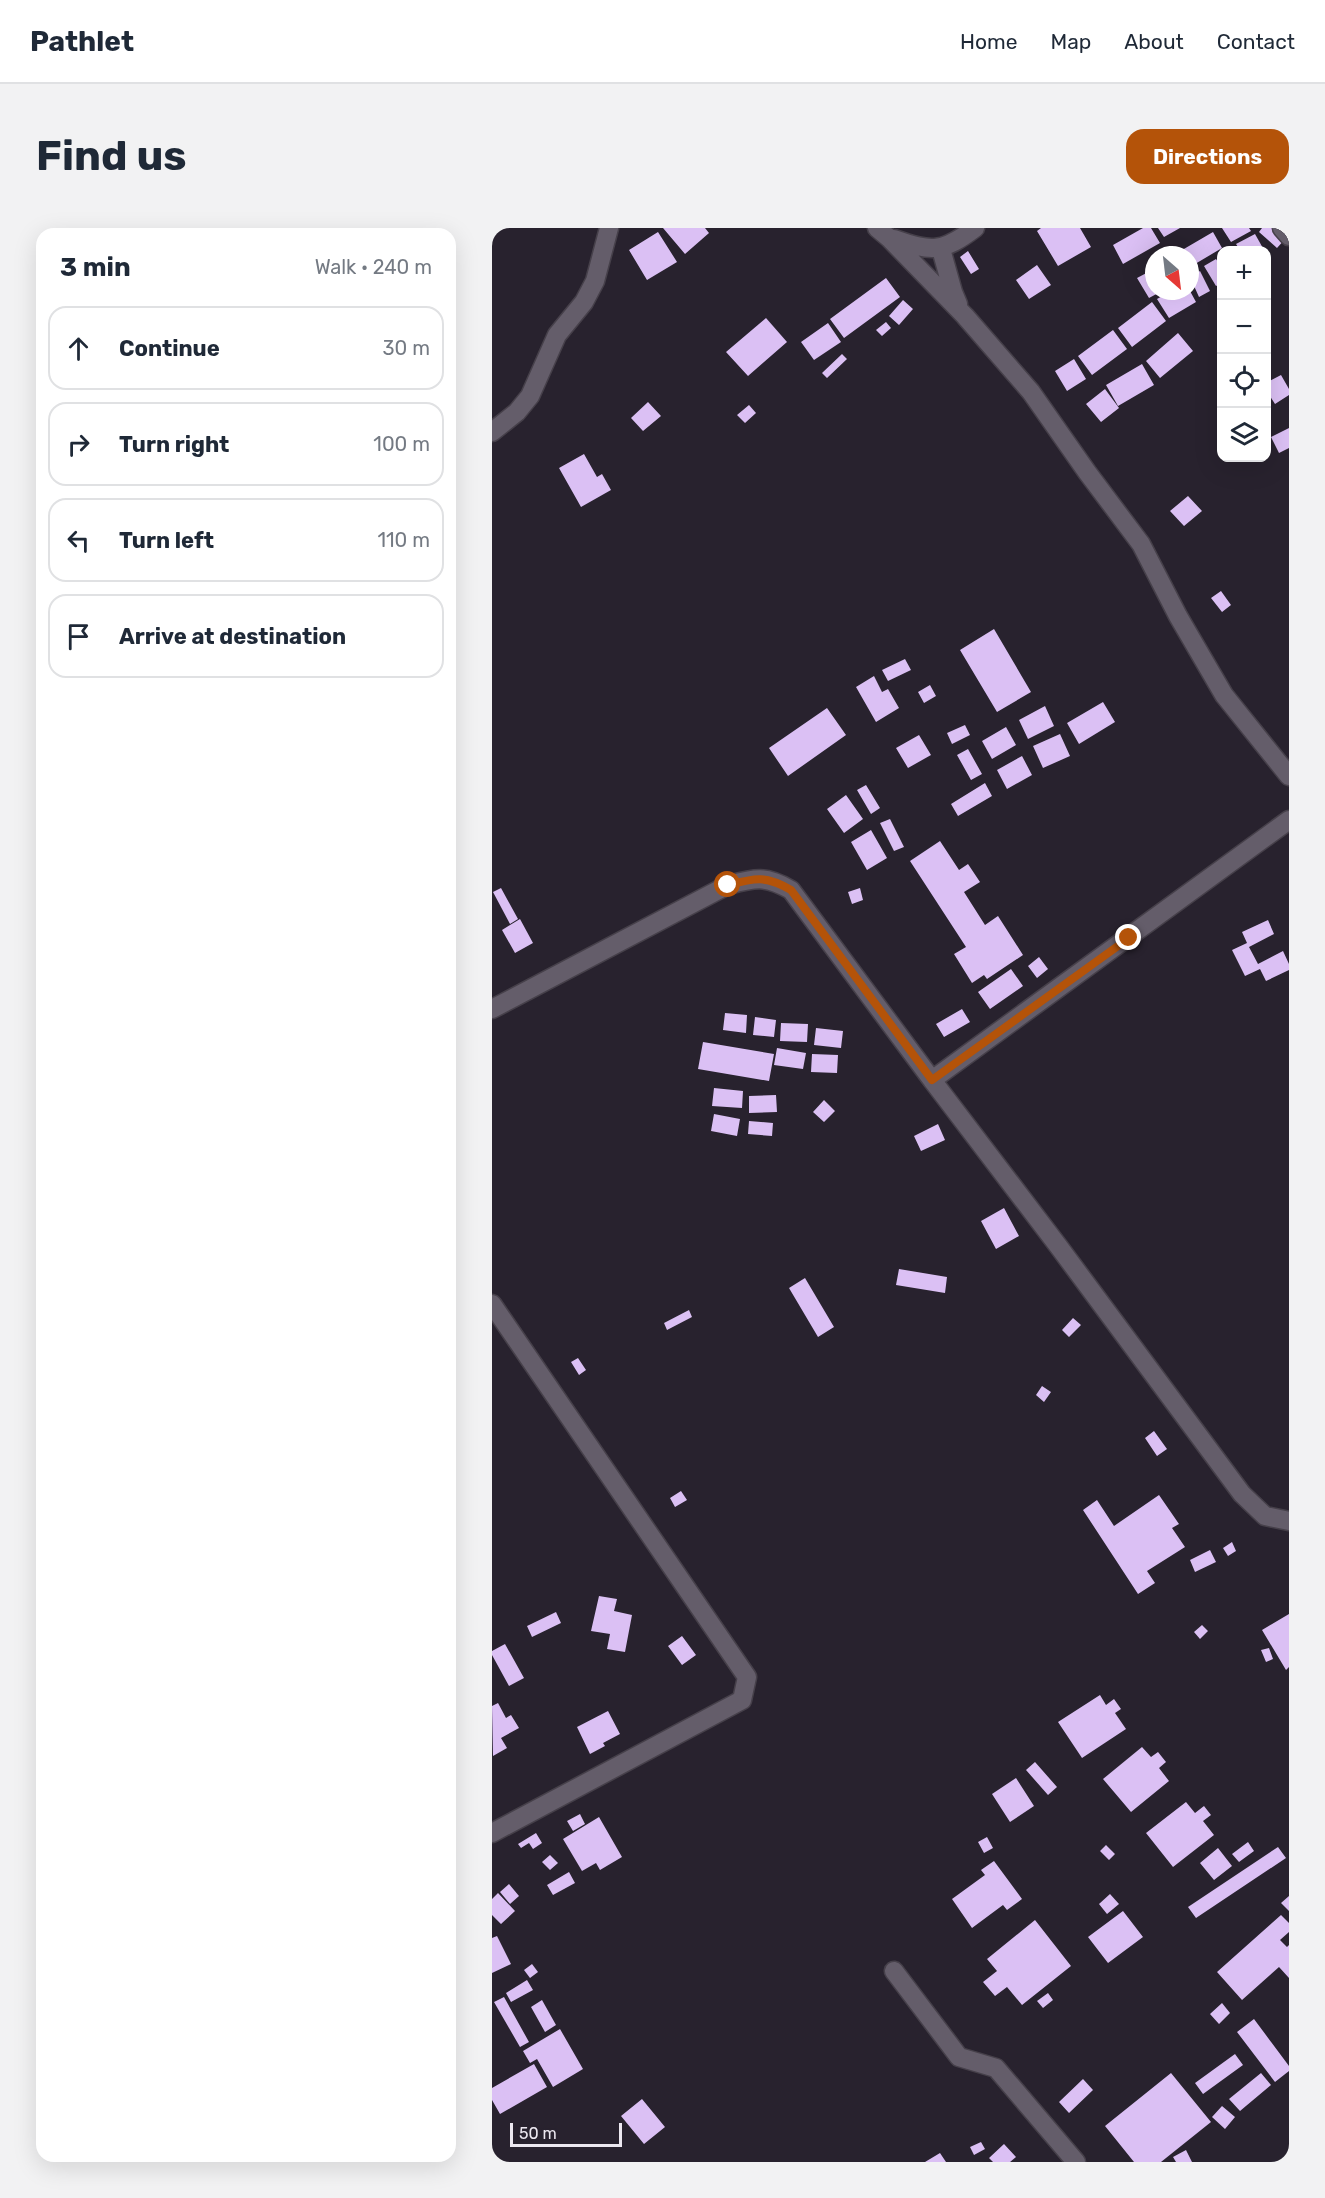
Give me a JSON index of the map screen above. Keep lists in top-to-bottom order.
{
  "scale_bar": "50 m",
  "north": "bottom right",
  "page": {
    "header": "Pathlet",
    "nav": [
      "Home",
      "Map",
      "About",
      "Contact"
    ],
    "buttons": "Directions",
    "title": "Find us",
    "heading": ["3 min", "Walk · 240 m"],
    "map_buttons": ["+", "−"],
    "list": [
      ["Continue", "30 m"],
      ["Turn right", "100 m"],
      ["Turn left", "110 m"],
      "Arrive at destination"
    ],
    "scale": "50 m"
  }
}
